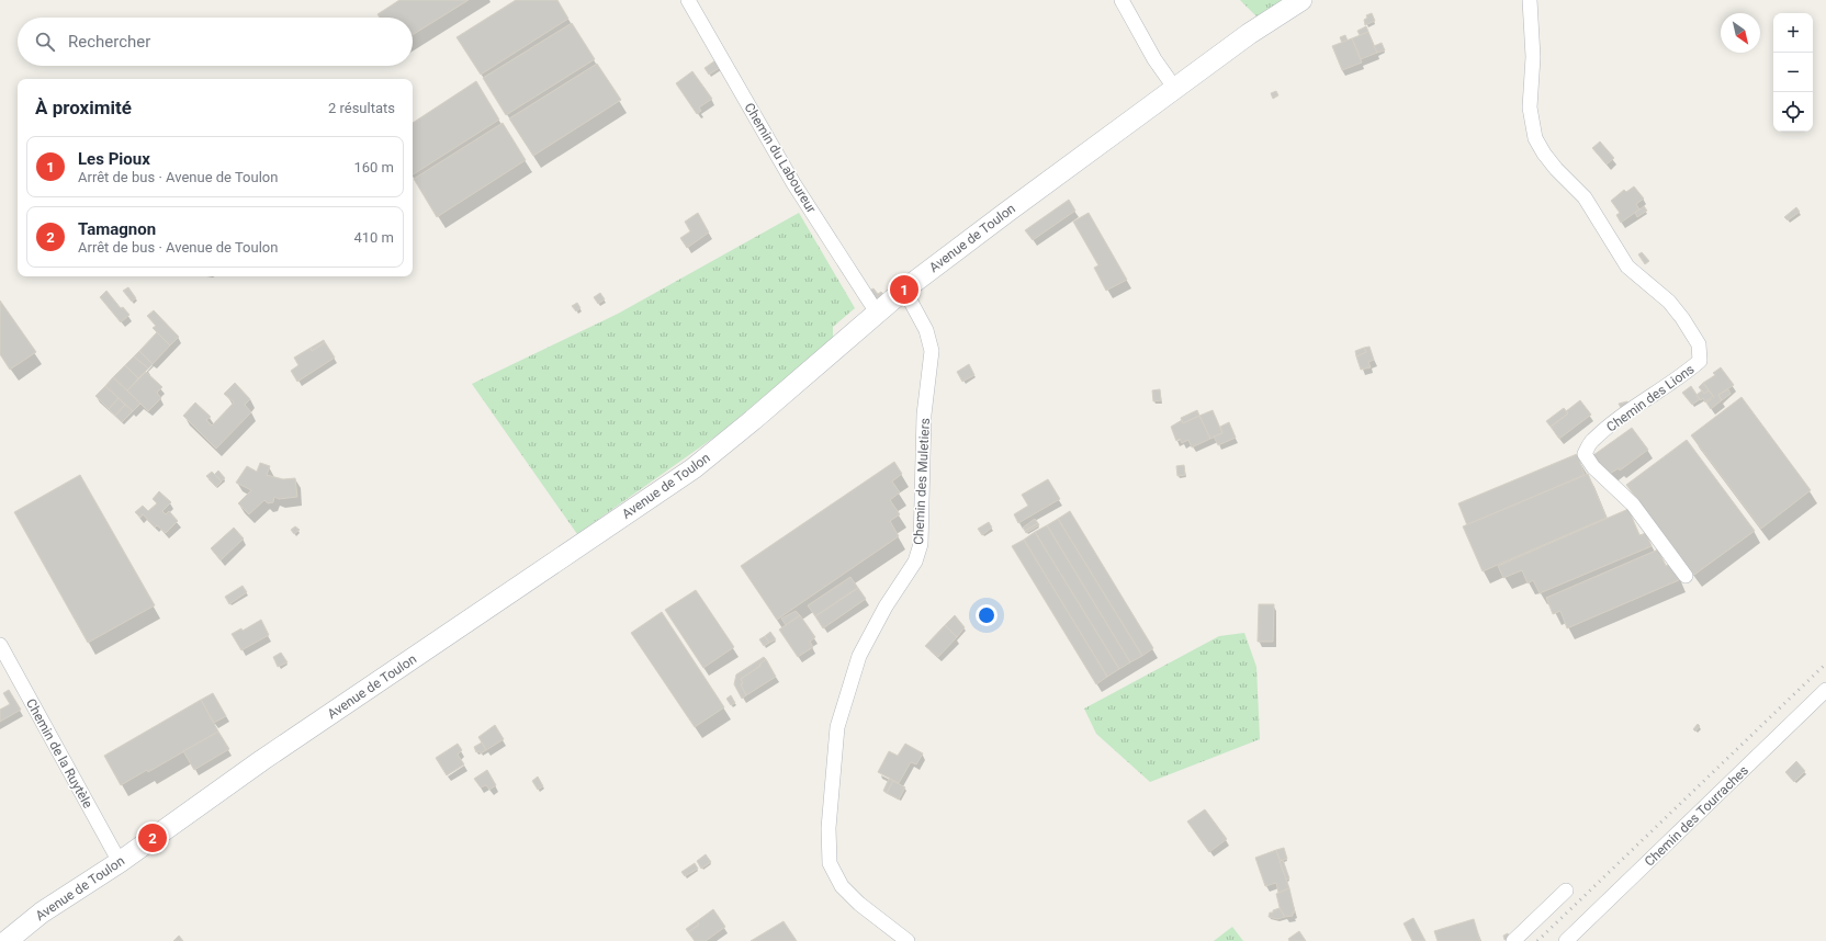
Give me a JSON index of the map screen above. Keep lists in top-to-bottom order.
{
  "streets": {
    "main road": ["Avenue de Toulon"],
    "street": [
      "Chemin du Laboureur",
      "Chemin des Lions",
      "Chemin des Muletiers",
      "Chemin de la Ruytèle",
      "Chemin des Tourraches"
    ]
  },
  "crossings": [
    ["Chemin du Laboureur", "Avenue de Toulon"],
    ["Avenue de Toulon", "Chemin des Muletiers"],
    ["Avenue de Toulon", "Chemin de la Ruytèle"]
  ],
  "north": "bottom right",
  "page": {
    "map_buttons": ["+", "−"],
    "search": "Rechercher",
    "heading": ["À proximité", "2 résultats"],
    "list": [
      {
        "mark": "1",
        "name": "Les Pioux",
        "note": "Arrêt de bus · Avenue de Toulon",
        "value": "160 m"
      },
      {
        "mark": "2",
        "name": "Tamagnon",
        "note": "Arrêt de bus · Avenue de Toulon",
        "value": "410 m"
      }
    ],
    "pins": ["1", "2"]
  }
}
